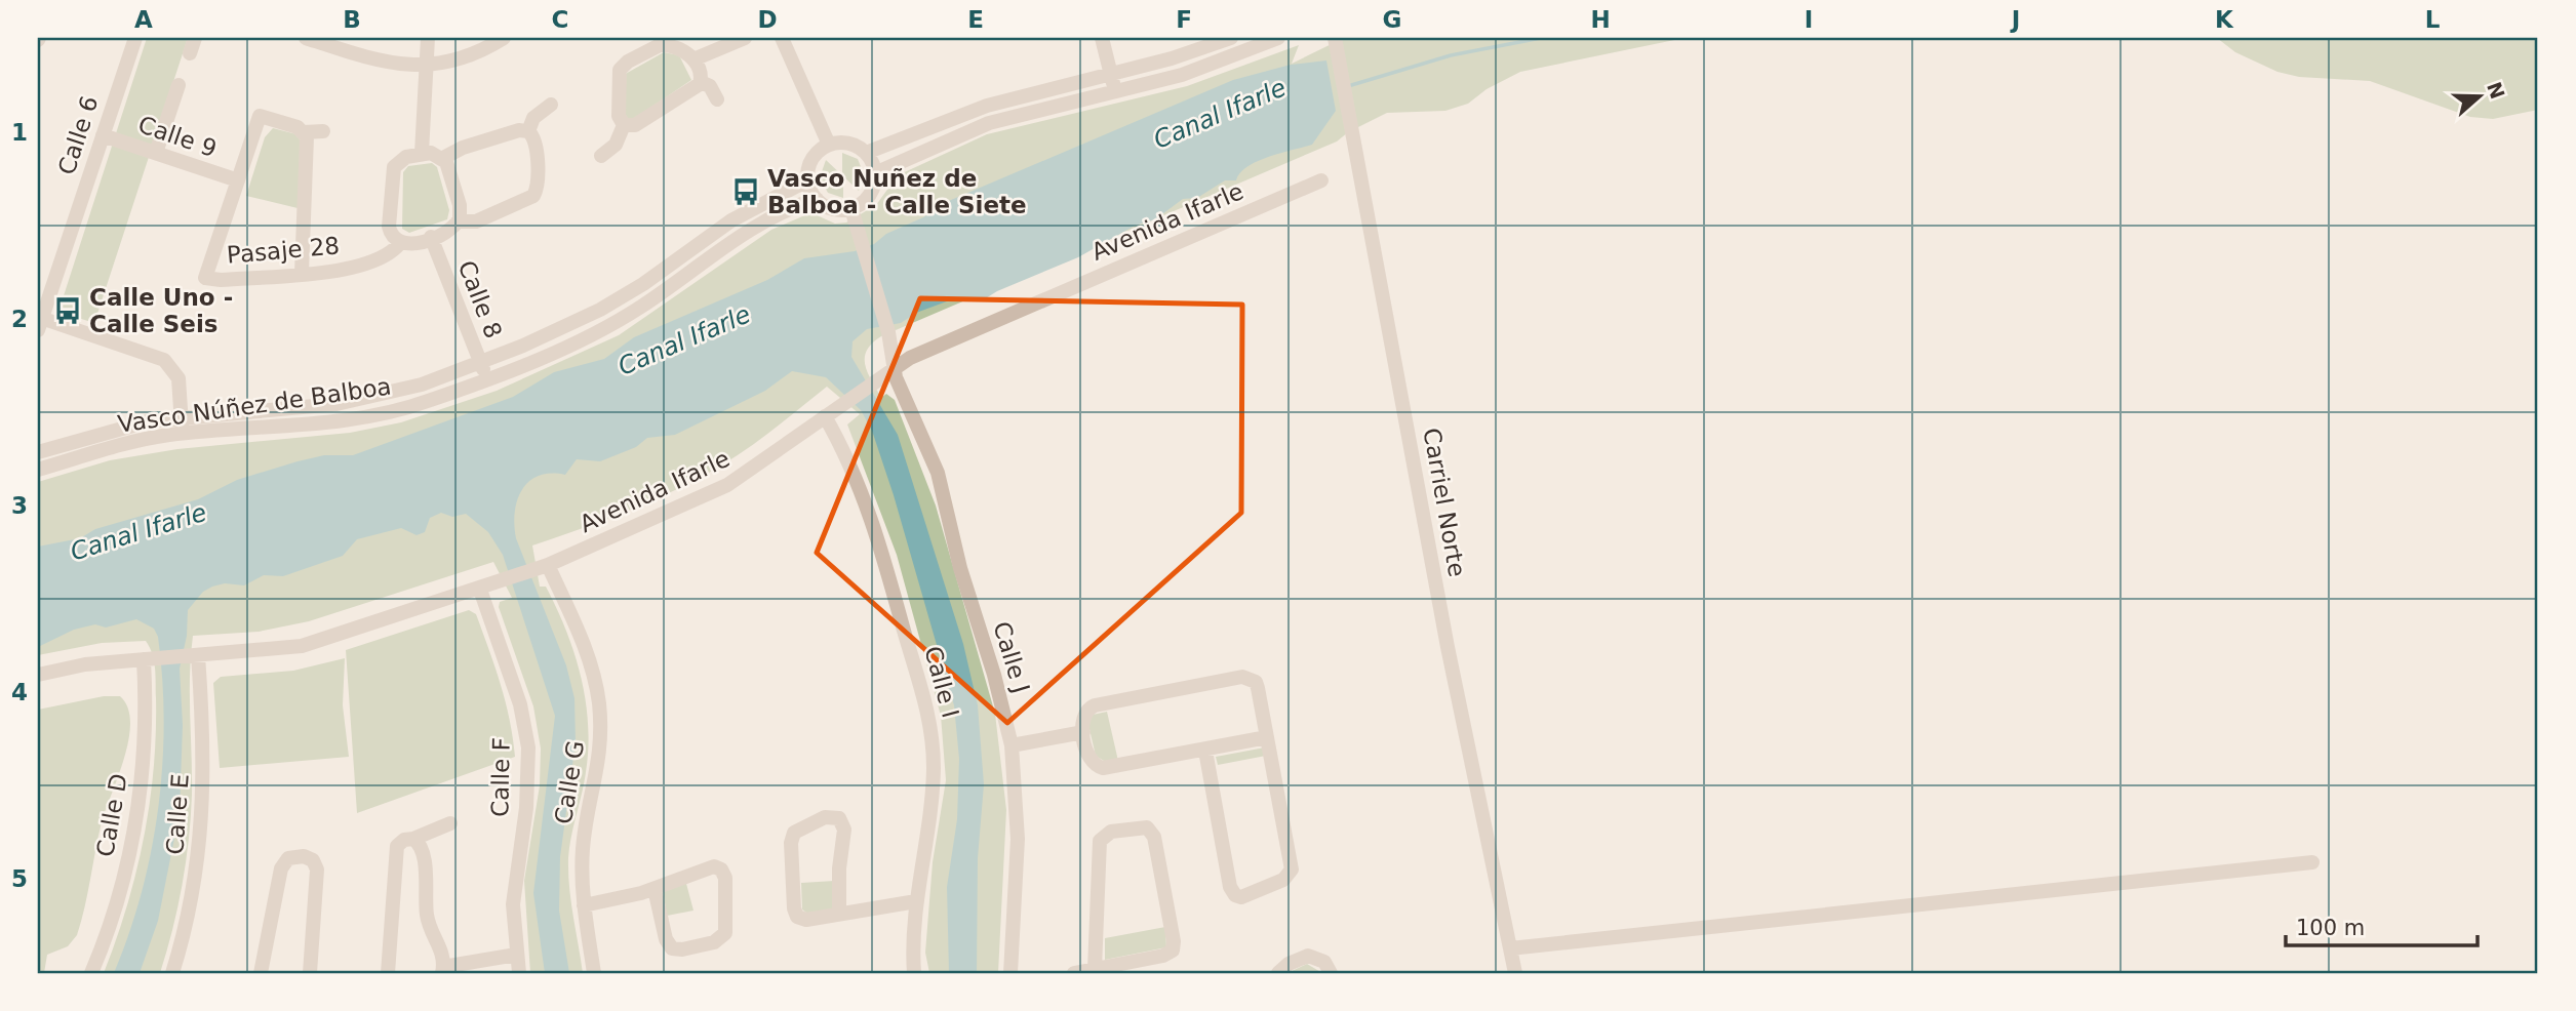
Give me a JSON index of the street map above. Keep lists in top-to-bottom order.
{
  "streets": {
    "street": [
      "Calle 6",
      "Calle 9",
      "Avenida Ifarle",
      "Pasaje 28",
      "Calle 8",
      "Vasco Núñez de Balboa",
      "Carriel Norte",
      "Calle J",
      "Calle I",
      "Calle F",
      "Calle G",
      "Calle E",
      "Calle D"
    ]
  },
  "crossings": [
    ["Calle 6", "Calle 9"],
    ["Calle 9", "Pasaje 28"],
    ["Avenida Ifarle", "Calle J"],
    ["Avenida Ifarle", "Calle I"],
    ["Avenida Ifarle", "Calle F"],
    ["Avenida Ifarle", "Calle G"],
    ["Avenida Ifarle", "Calle E"],
    ["Avenida Ifarle", "Calle D"],
    ["Pasaje 28", "Calle 8"],
    ["Calle 8", "Vasco Núñez de Balboa"],
    ["Vasco Núñez de Balboa", "Calle J"]
  ],
  "water": ["Canal Ifarle"],
  "places": {
    "bus stop": ["Vasco Nuñez de Balboa - Calle Siete", "Calle Uno - Calle Seis"]
  },
  "scale_bar": "100 m",
  "north": "right",
  "grid": {
    "columns": [
      "A",
      "B",
      "C",
      "D",
      "E",
      "F",
      "G",
      "H",
      "I",
      "J",
      "K",
      "L"
    ],
    "rows": [
      "1",
      "2",
      "3",
      "4",
      "5"
    ]
  }
}
